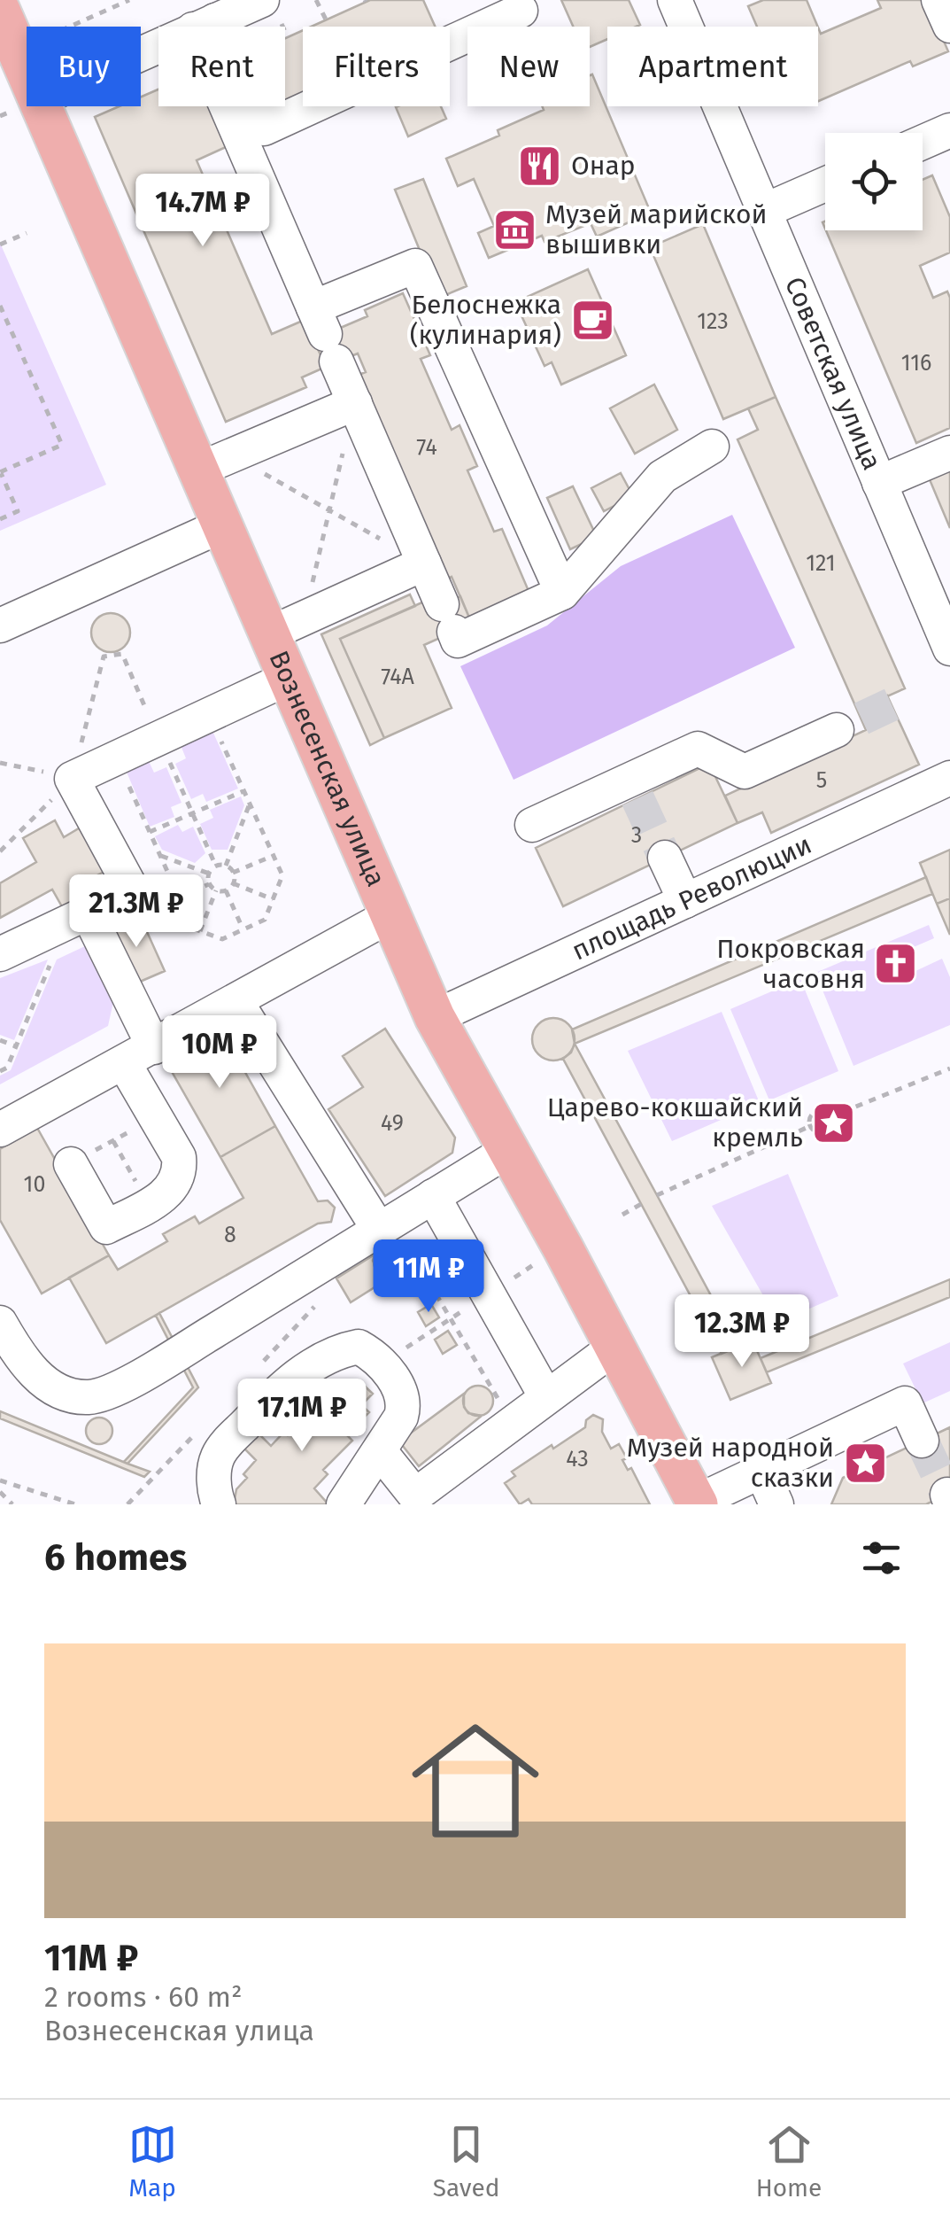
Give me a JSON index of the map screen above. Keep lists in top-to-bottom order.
{
  "streets": {
    "main road": ["Вознесенская улица"],
    "street": ["Советская улица", "площадь Революции"]
  },
  "crossings": [
    ["Вознесенская улица", "площадь Революции"]
  ],
  "places": {
    "restaurant": ["Онар"],
    "museum": ["Музей марийской вышивки"],
    "cafe": ["Белоснежка (кулинария)"],
    "church": ["Покровская часовня"],
    "place": ["Царево-кокшайский кремль", "Музей народной сказки"]
  },
  "house_numbers": [
    "123",
    "116",
    "74",
    "121",
    "74А",
    "5",
    "3",
    "49",
    "10",
    "8",
    "43"
  ],
  "page": {
    "chip": [
      "Buy",
      "Rent",
      "Filters",
      "New",
      "Apartment"
    ],
    "price": [
      "14.7M ₽",
      "21.3M ₽",
      "10M ₽",
      "11M ₽",
      "12.3M ₽",
      "17.1M ₽"
    ],
    "heading": "6 homes",
    "list": [
      {
        "name": "11M ₽",
        "note": "2 rooms · 60 m² · Вознесенская улица"
      }
    ],
    "tabs": ["Map", "Saved", "Home"]
  }
}
